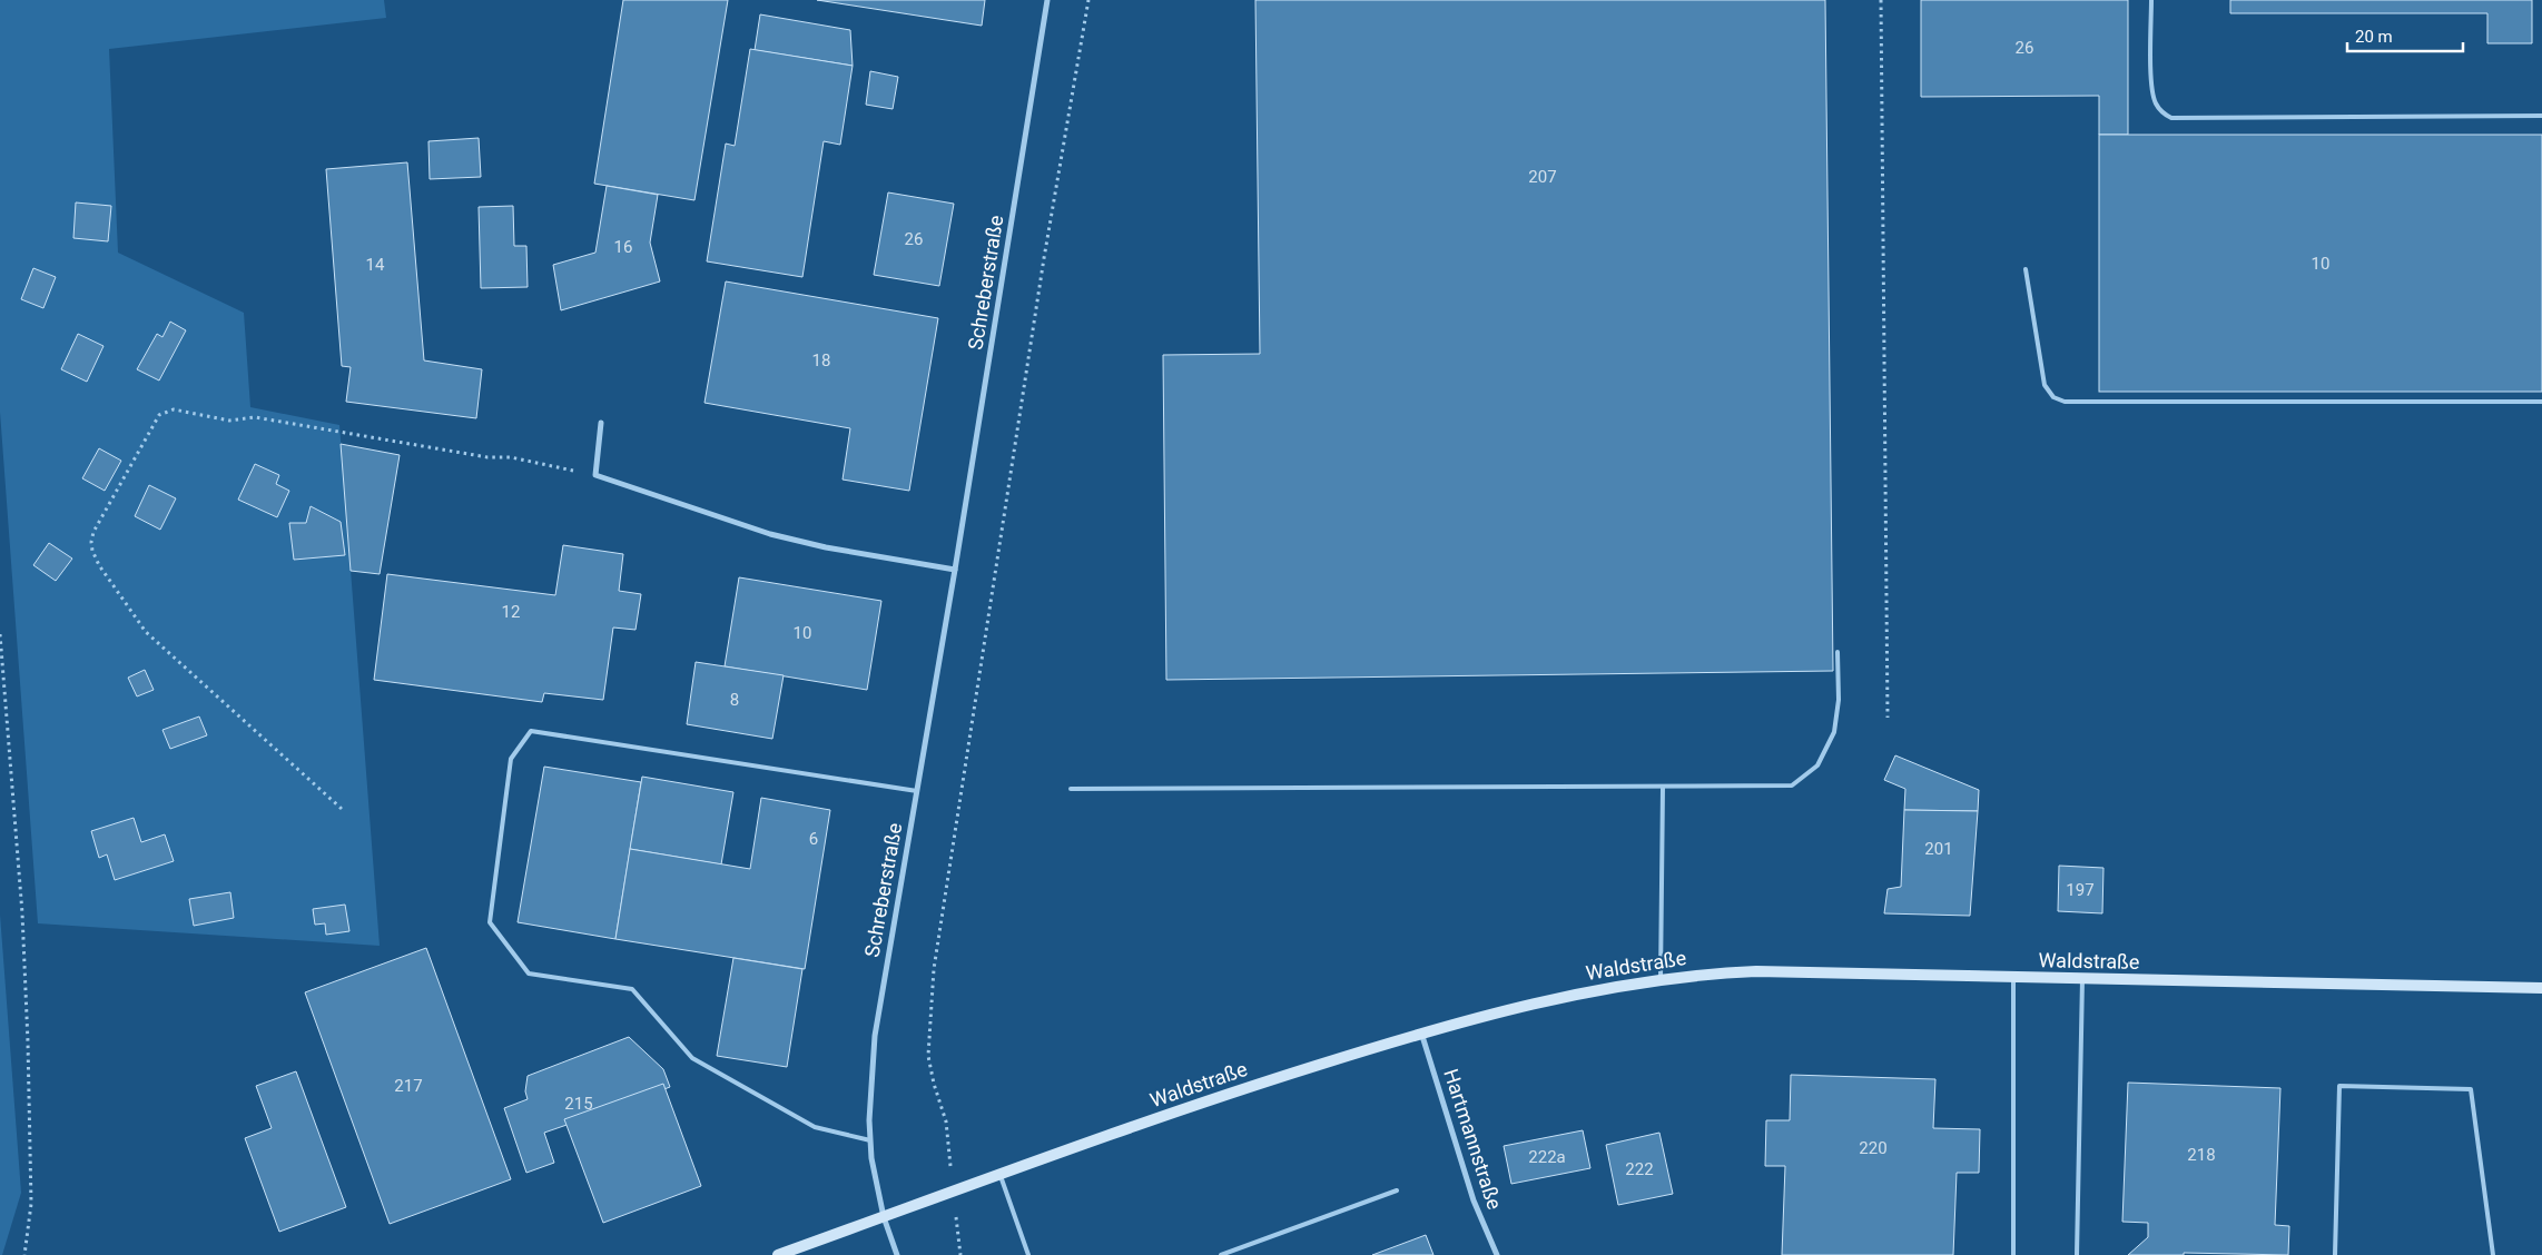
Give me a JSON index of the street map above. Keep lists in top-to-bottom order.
{
  "streets": {
    "main road": ["Waldstraße"],
    "street": ["Schreberstraße", "Hartmannstraße"]
  },
  "crossings": [
    ["Schreberstraße", "Waldstraße"],
    ["Waldstraße", "Hartmannstraße"]
  ],
  "house_numbers": [
    "26",
    "207",
    "26",
    "16",
    "10",
    "14",
    "18",
    "12",
    "10",
    "8",
    "6",
    "201",
    "197",
    "217",
    "215",
    "220",
    "218",
    "222a",
    "222"
  ],
  "scale_bar": "20 m"
}
